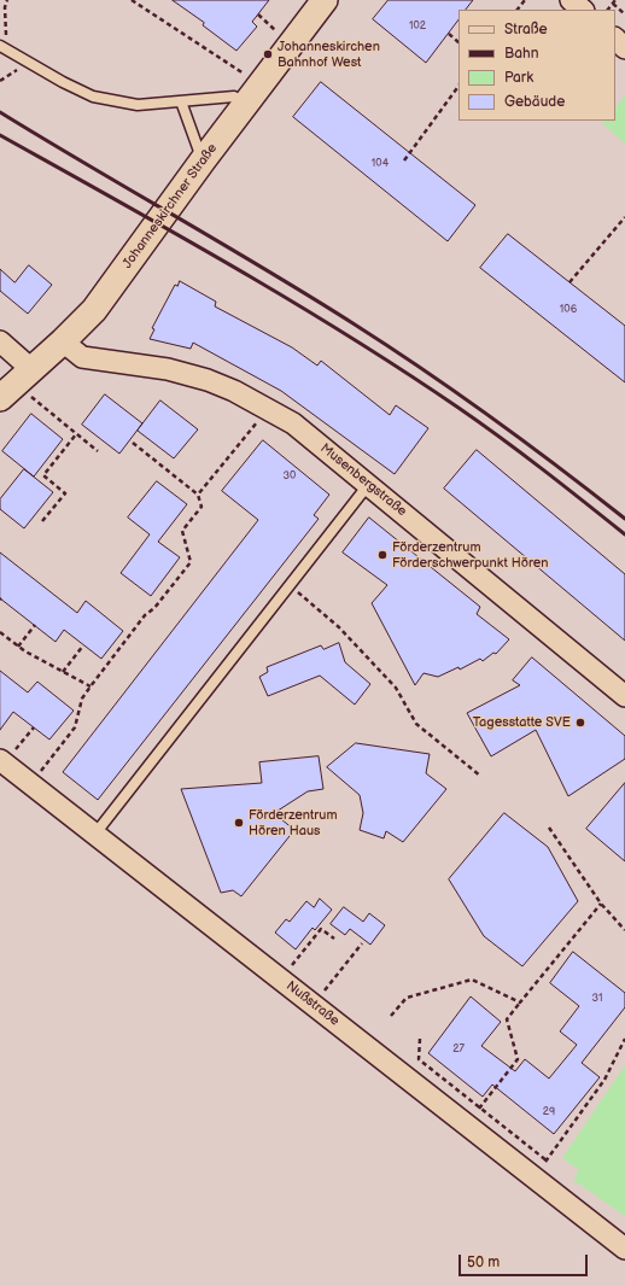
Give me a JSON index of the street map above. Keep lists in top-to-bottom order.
{
  "streets": {
    "street": ["Johanneskirchner Straße", "Musenbergstraße", "Nußstraße"]
  },
  "crossings": [
    ["Johanneskirchner Straße", "Musenbergstraße"]
  ],
  "places": [
    "Johanneskirchen Bahnhof West",
    "Förderzentrum Förderschwerpunkt Hören",
    "Tagesstatte SVE",
    "Förderzentrum Hören Haus"
  ],
  "house_numbers": [
    "102",
    "104",
    "106",
    "30",
    "31",
    "27",
    "29"
  ],
  "legend": [
    "Straße",
    "Bahn",
    "Park",
    "Gebäude"
  ],
  "scale_bar": "50 m"
}
